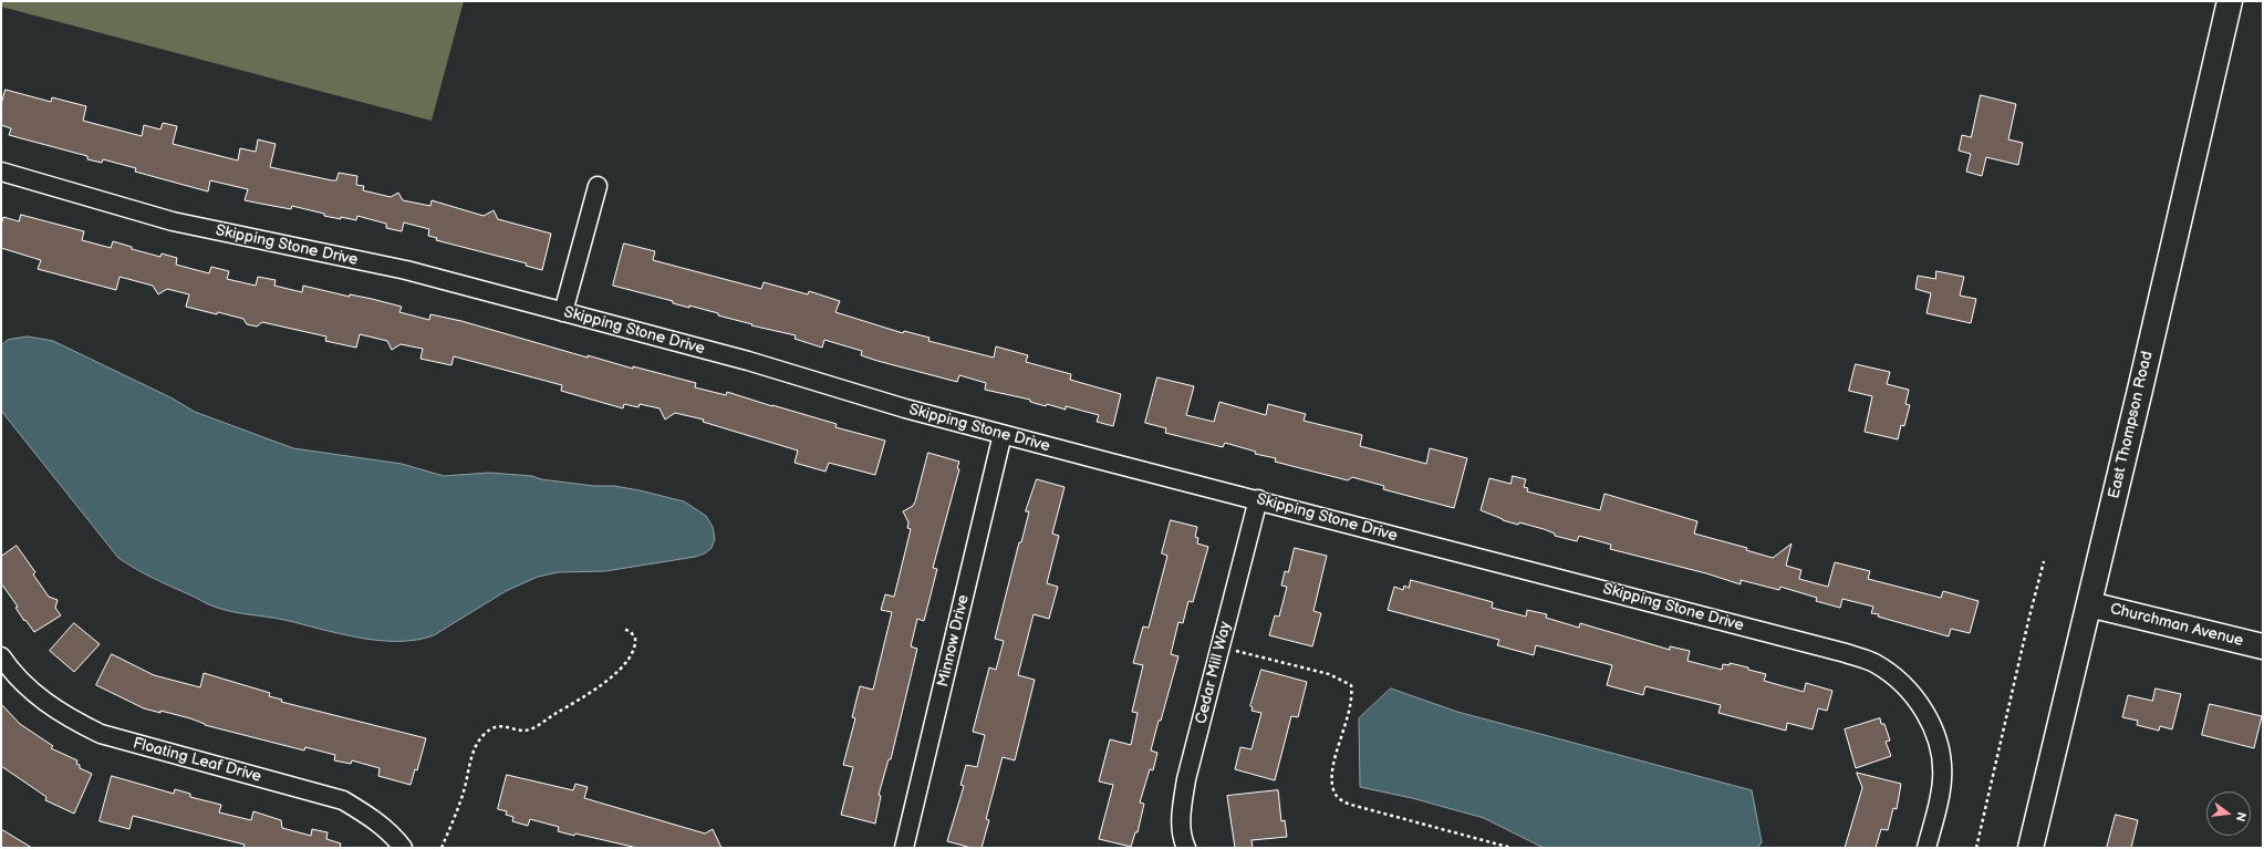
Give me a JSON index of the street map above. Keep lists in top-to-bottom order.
{
  "streets": {
    "main road": ["East Thompson Road", "Churchman Avenue"],
    "street": [
      "Skipping Stone Drive",
      "Minnow Drive",
      "Cedar Mill Way",
      "Floating Leaf Drive"
    ]
  },
  "crossings": [
    ["Skipping Stone Drive", "Minnow Drive"],
    ["Skipping Stone Drive", "Cedar Mill Way"],
    ["East Thompson Road", "Churchman Avenue"]
  ],
  "north": "right"
}
